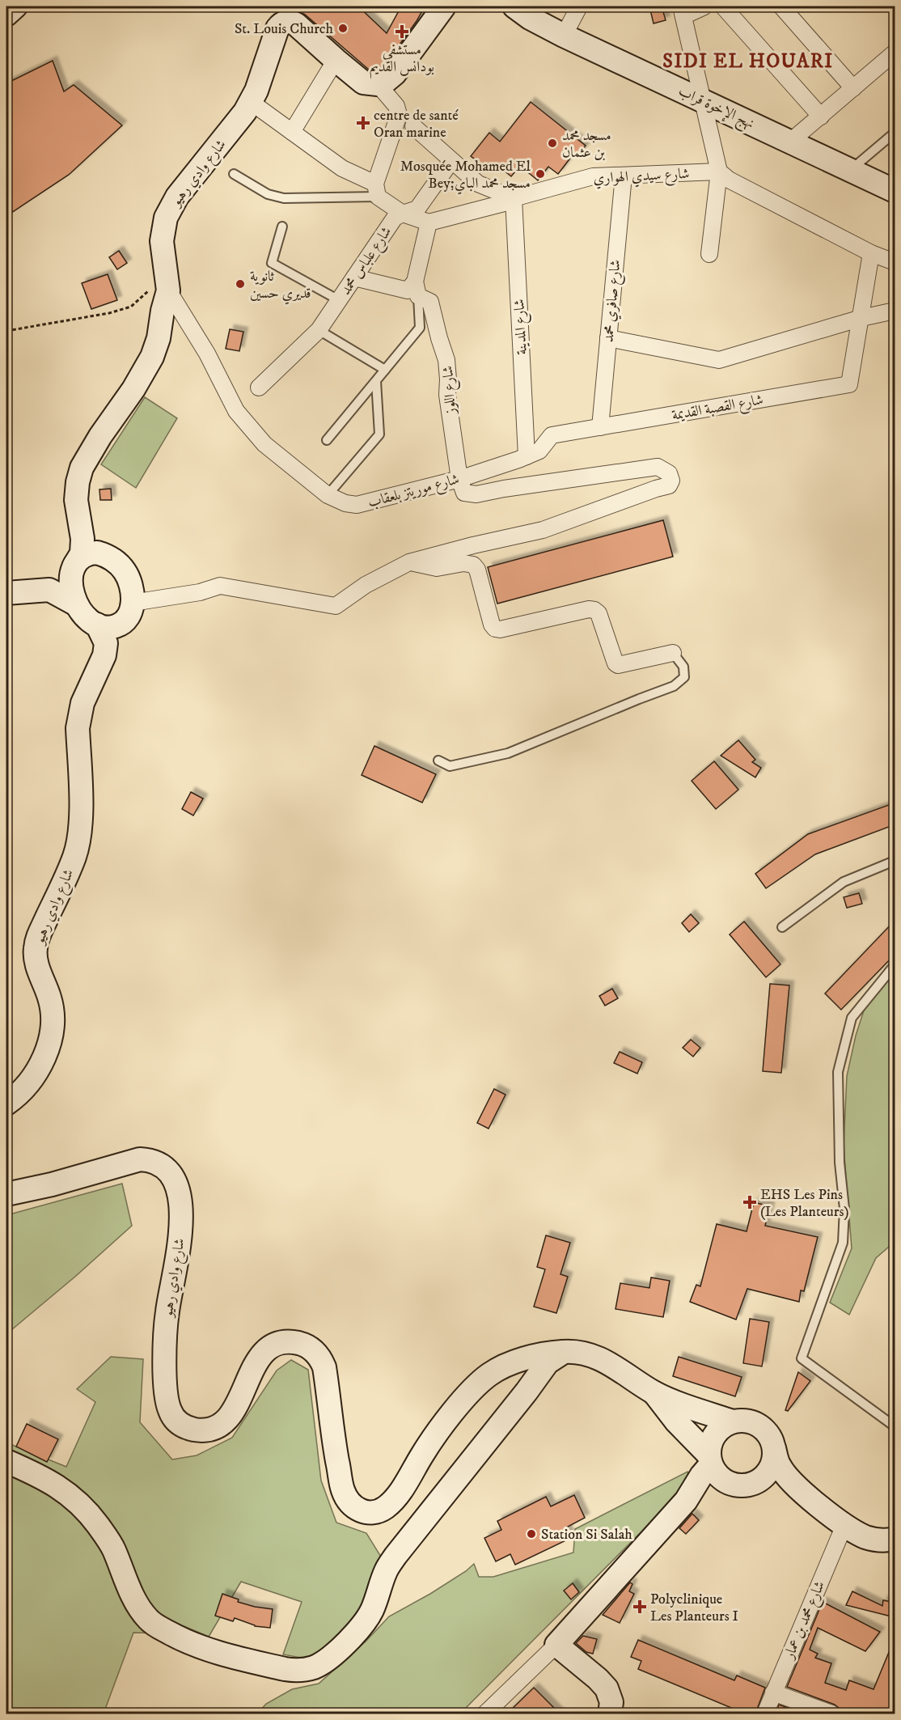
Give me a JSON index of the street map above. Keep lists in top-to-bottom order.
{
  "streets": {
    "street": [
      "نهج الإخوة قراب",
      "شارع وادي رهيو",
      "شارع سيدي الهواري",
      "شارع علباس محمد",
      "شارع صافري محمد",
      "شارع المدينة",
      "شارع اللوز",
      "شارع القصبة القديمة",
      "شارع موريتز بلعقاب",
      "شارع محمد بن عمار"
    ]
  },
  "crossings": [
    ["شارع وادي رهيو", "شارع موريتز بلعقاب"],
    ["شارع سيدي الهواري", "شارع صافري محمد"],
    ["شارع سيدي الهواري", "شارع المدينة"],
    ["شارع صافري محمد", "شارع القصبة القديمة"],
    ["شارع المدينة", "شارع القصبة القديمة"],
    ["شارع المدينة", "شارع موريتز بلعقاب"],
    ["شارع اللوز", "شارع موريتز بلعقاب"],
    ["شارع القصبة القديمة", "شارع موريتز بلعقاب"]
  ],
  "districts": ["SIDI EL HOUARI"],
  "places": {
    "other": [
      "St. Louis Church",
      "مسجد محمد بن عثمان",
      "Mosquée Mohamed El Bey;مسجد محمد الباي",
      "ثانوية قديري حسين",
      "Station Si Salah"
    ],
    "health": [
      "مستشفى بودانس القديم",
      "centre de santé Oran marine",
      "EHS Les Pins (Les Planteurs)",
      "Polyclinique Les Planteurs I"
    ]
  }
}
